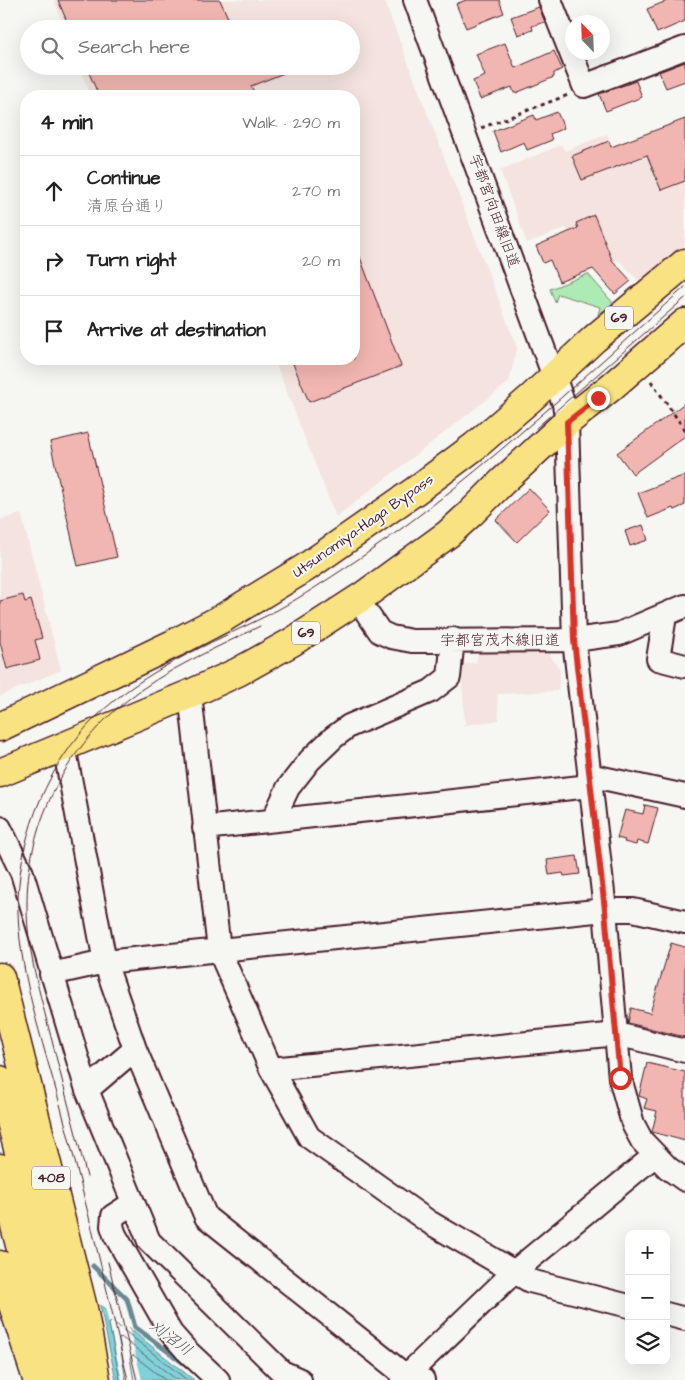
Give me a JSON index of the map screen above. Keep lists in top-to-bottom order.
{
  "streets": {
    "main road": ["69", "Utsunomiya-Haga Bypass", "408"],
    "street": ["宇都宮向田線旧道", "宇都宮茂木線旧道"]
  },
  "crossings": [
    ["宇都宮向田線旧道", "69"],
    ["宇都宮向田線旧道", "Utsunomiya-Haga Bypass"],
    ["宇都宮向田線旧道", "宇都宮茂木線旧道"],
    ["69", "宇都宮茂木線旧道"]
  ],
  "water": ["刈沼川"],
  "north": "top left",
  "page": {
    "search": "Search here",
    "heading": ["4 min", "Walk · 290 m"],
    "list": [
      ["Continue", "清原台通り", "270 m"],
      ["Turn right", "20 m"],
      "Arrive at destination"
    ],
    "map_buttons": ["+", "−"]
  }
}
